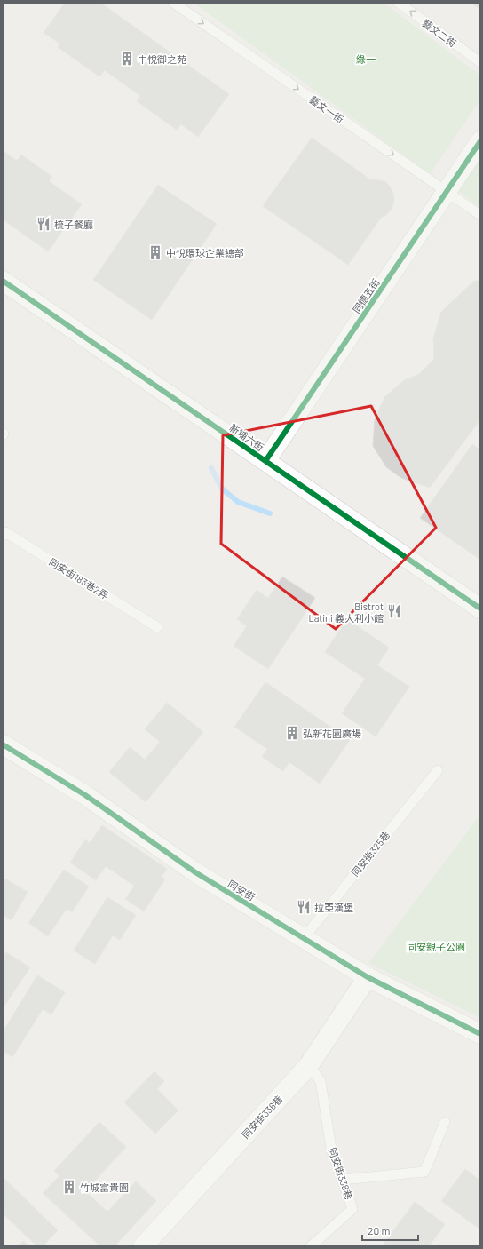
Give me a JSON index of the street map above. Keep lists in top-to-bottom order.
{
  "streets": {
    "street": [
      "同德五街",
      "新埔六街",
      "同安街",
      "同安街336巷"
    ],
    "lane": [
      "藝文二街",
      "藝文一街",
      "同安街183巷2弄",
      "同安街325巷",
      "同安街338巷"
    ]
  },
  "crossings": [
    ["藝文一街", "同德五街"],
    ["同德五街", "新埔六街"],
    ["同安街325巷", "同安街"],
    ["同安街", "同安街336巷"],
    ["同安街336巷", "同安街338巷"]
  ],
  "one_way": ["藝文二街", "藝文一街"],
  "parks": ["綠一", "同安親子公園"],
  "places": {
    "building": [
      "中悅御之苑",
      "中悅環球企業總部",
      "弘新花園廣場",
      "竹城富貴園"
    ],
    "restaurant": ["梳子餐廳", "Bistrot Latini 義大利小館", "拉亞漢堡"]
  },
  "scale_bar": "20 m"
}
